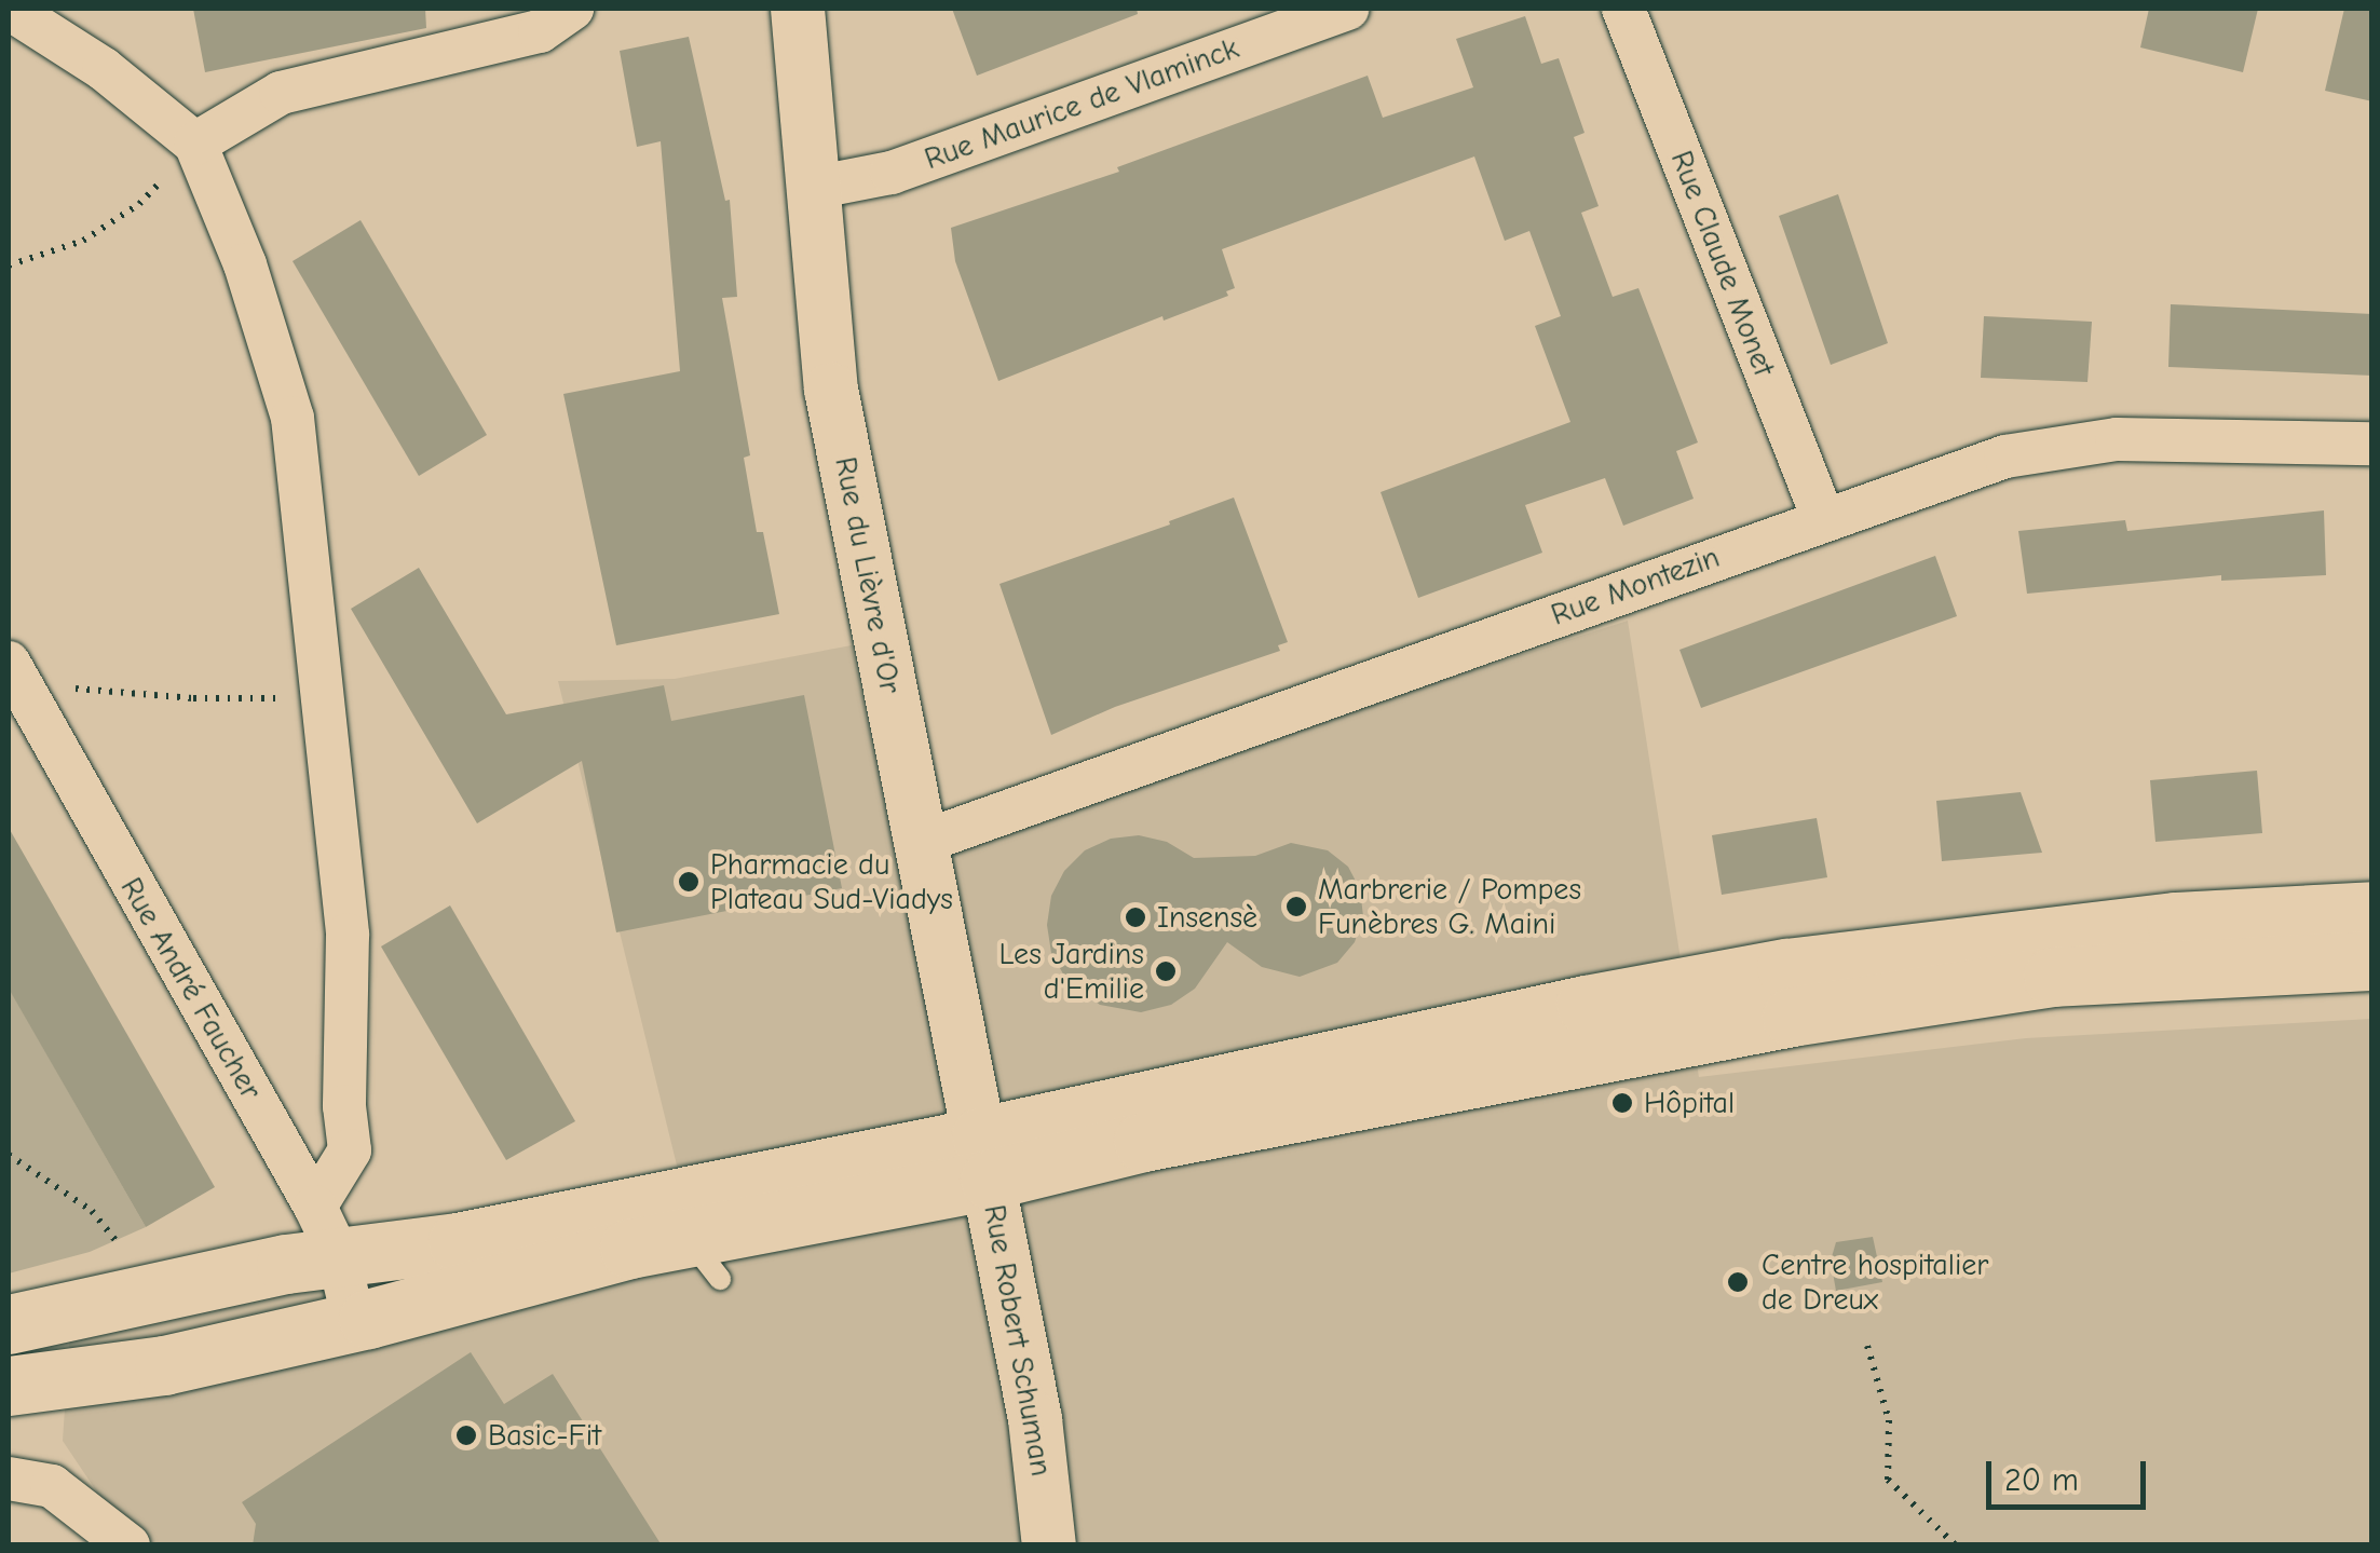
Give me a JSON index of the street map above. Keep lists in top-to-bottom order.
{
  "streets": {
    "street": [
      "Rue Maurice de Vlaminck",
      "Rue Claude Monet",
      "Rue du Lièvre d'Or",
      "Rue Montezin",
      "Rue André Faucher",
      "Rue Robert Schuman"
    ]
  },
  "crossings": [
    ["Rue Maurice de Vlaminck", "Rue du Lièvre d'Or"],
    ["Rue Claude Monet", "Rue Montezin"],
    ["Rue du Lièvre d'Or", "Rue Montezin"],
    ["Rue du Lièvre d'Or", "Rue Robert Schuman"]
  ],
  "places": [
    "Pharmacie du Plateau Sud-Viadys",
    "Marbrerie / Pompes Funèbres G. Maini",
    "Insensè",
    "Les Jardins d'Emilie",
    "Hôpital",
    "Centre hospitalier de Dreux",
    "Basic-Fit"
  ],
  "scale_bar": "20 m"
}
